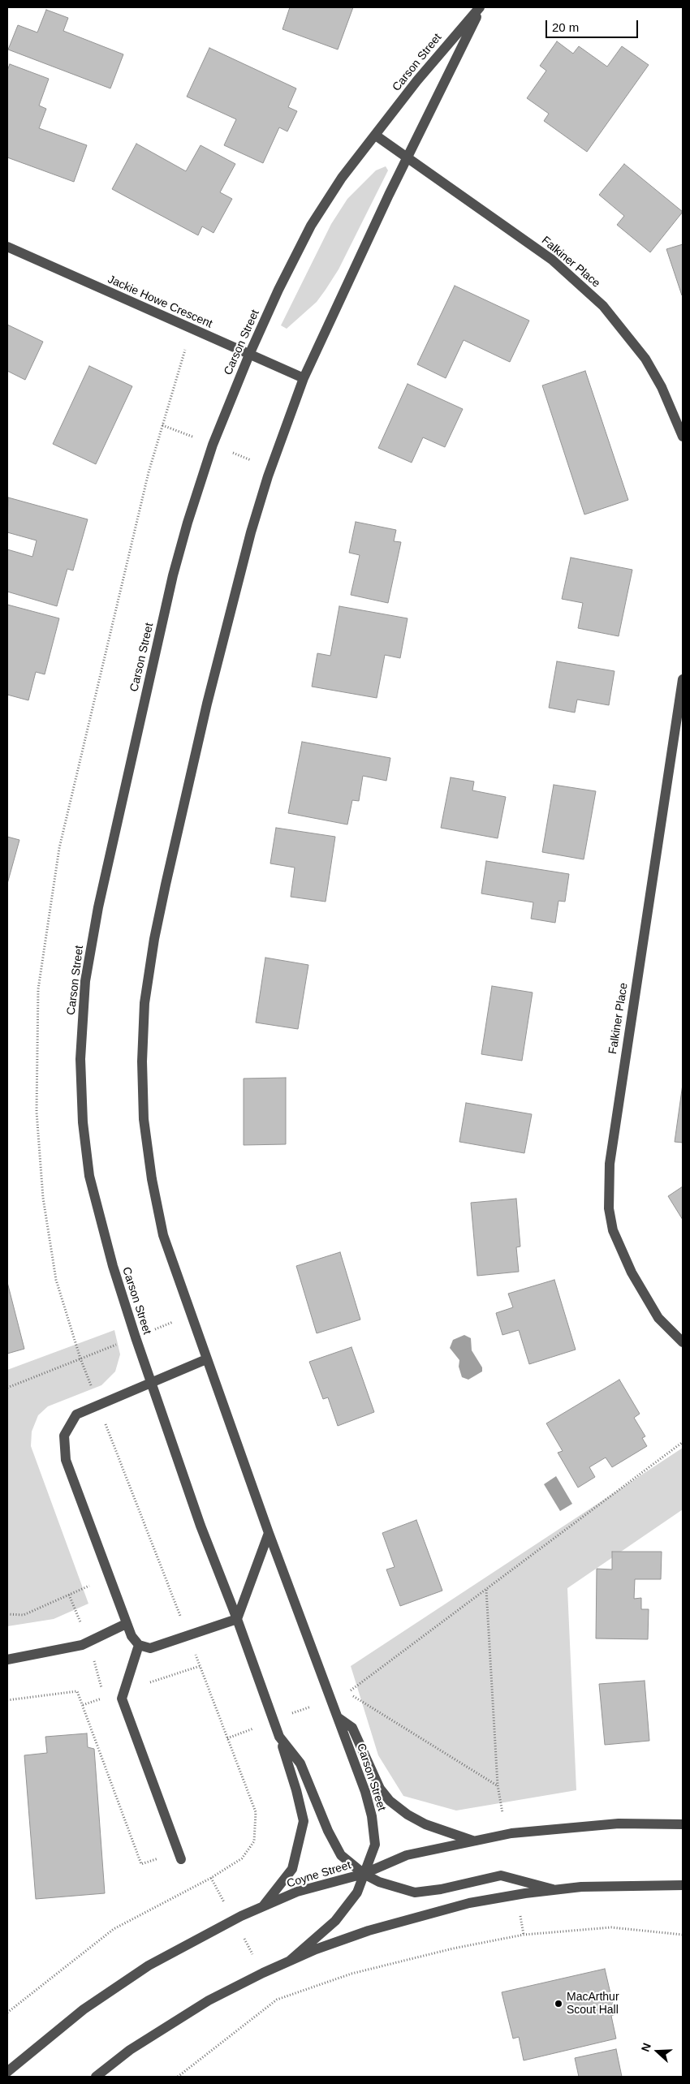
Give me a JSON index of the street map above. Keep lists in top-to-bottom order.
{
  "streets": {
    "street": [
      "Carson Street",
      "Falkiner Place",
      "Jackie Howe Crescent",
      "Coyne Street"
    ]
  },
  "crossings": [
    ["Carson Street", "Falkiner Place"],
    ["Carson Street", "Jackie Howe Crescent"],
    ["Carson Street", "Coyne Street"]
  ],
  "places": ["MacArthur Scout Hall"],
  "scale_bar": "20 m",
  "north": "left"
}
